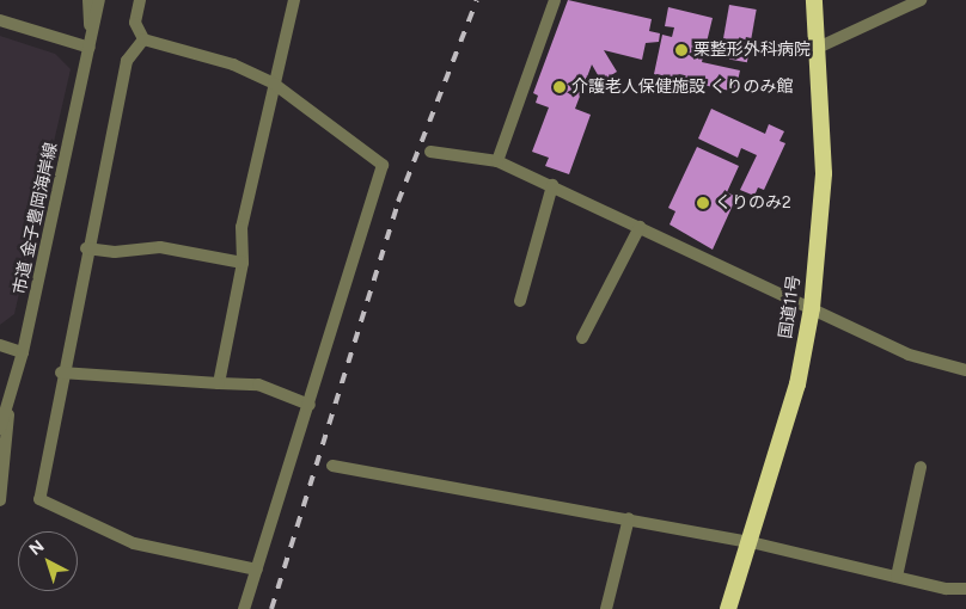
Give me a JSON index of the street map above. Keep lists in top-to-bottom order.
{
  "streets": {
    "highway": ["国道11号"],
    "street": ["市道 金子豊岡海岸線"]
  },
  "places": ["栗整形外科病院", "介護老人保健施設 くりのみ館", "くりのみ2"],
  "north": "top left"
}
